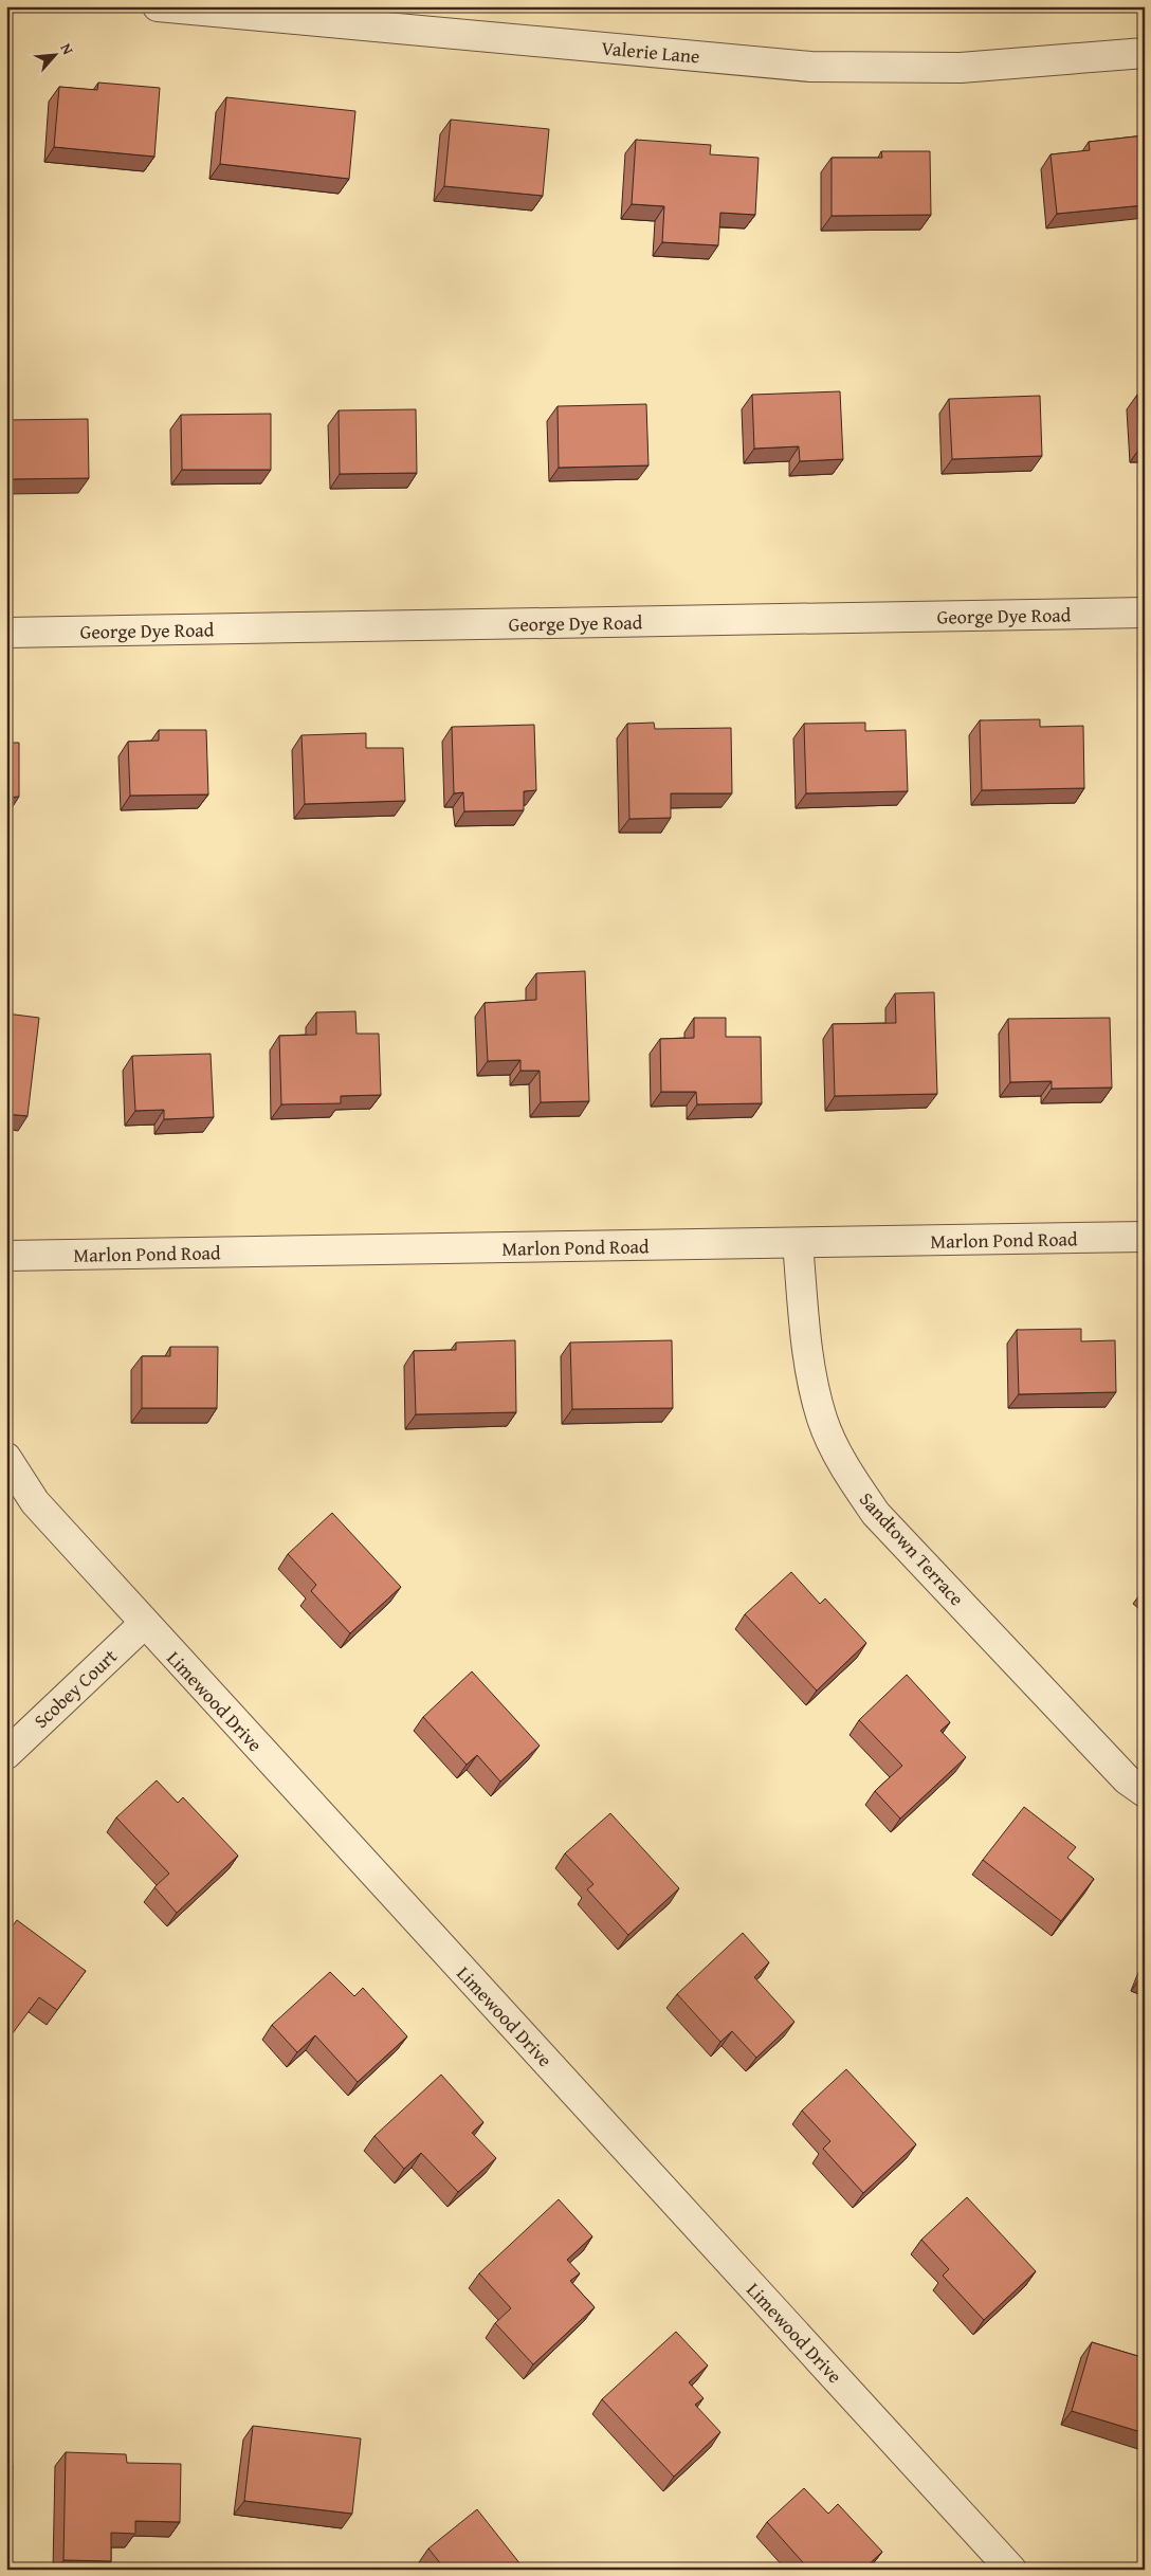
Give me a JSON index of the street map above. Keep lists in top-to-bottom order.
{
  "streets": {
    "street": [
      "Valerie Lane",
      "George Dye Road",
      "Marlon Pond Road",
      "Sandtown Terrace",
      "Scobey Court",
      "Limewood Drive"
    ]
  },
  "crossings": [
    ["Marlon Pond Road", "Sandtown Terrace"],
    ["Scobey Court", "Limewood Drive"]
  ],
  "north": "top right"
}
